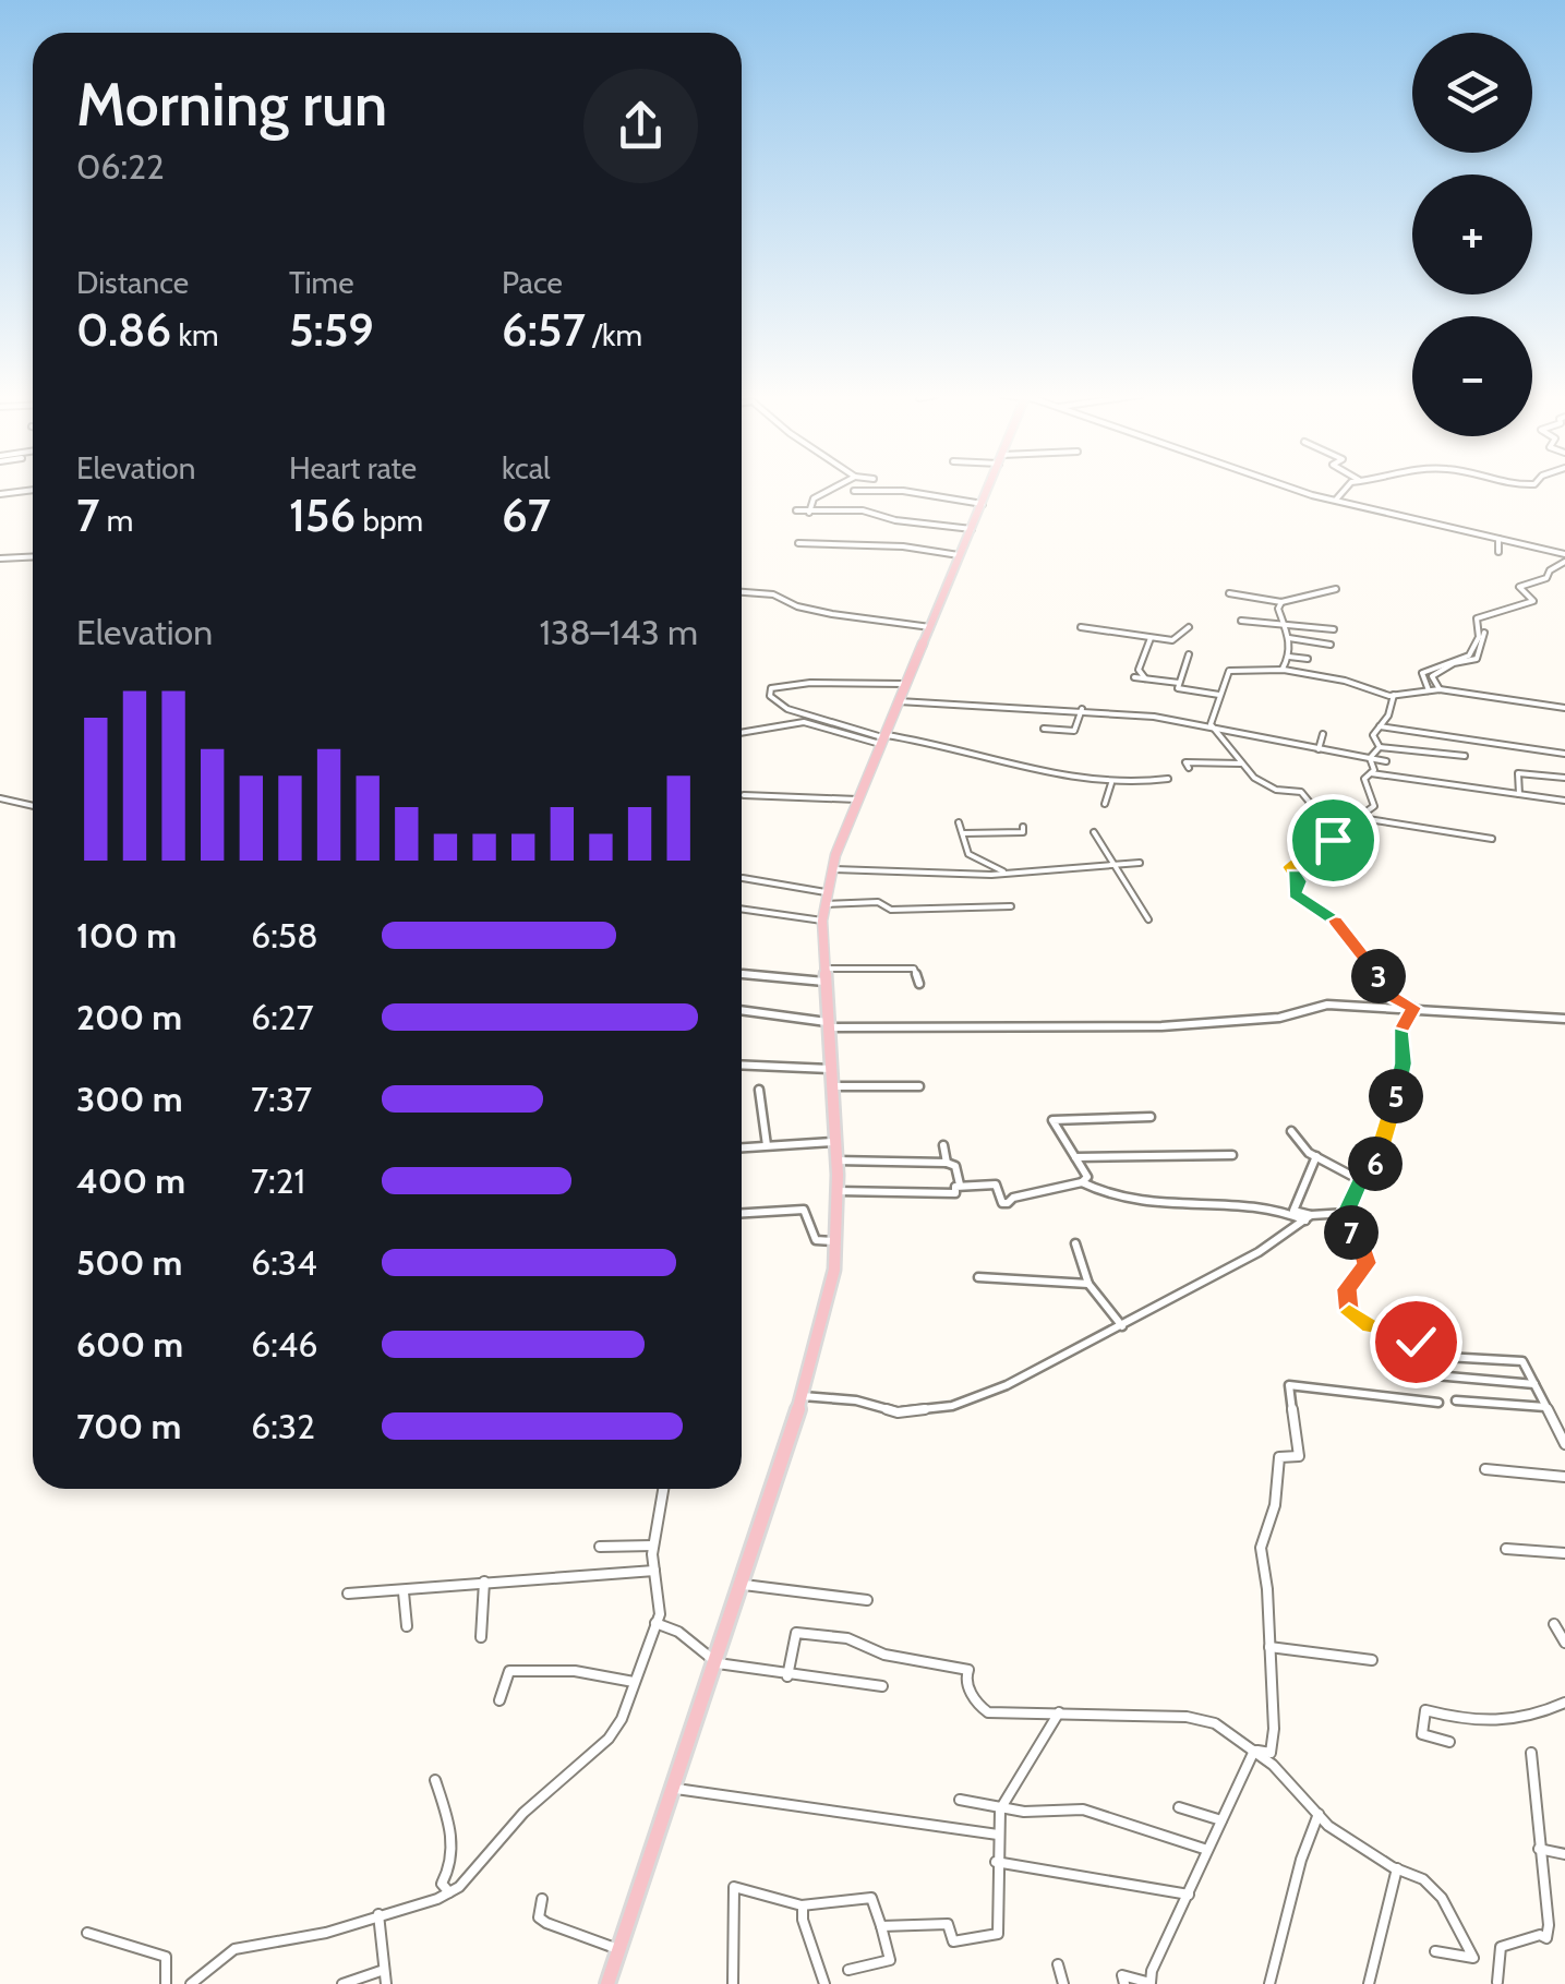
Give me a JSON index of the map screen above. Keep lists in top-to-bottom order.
{
  "page": {
    "map_buttons": ["+", "−"],
    "heading": ["Morning run", "06:22"],
    "stats": [
      ["Distance", "0.86 km"],
      ["Time", "5:59"],
      ["Pace", "6:57 /km"],
      ["Elevation", "7 m"],
      ["Heart rate", "156 bpm"],
      ["kcal", "67"]
    ],
    "chart": ["Elevation", "138–143 m"],
    "list": [
      {
        "name": "100 m",
        "note": "6:58"
      },
      {
        "name": "200 m",
        "note": "6:27"
      },
      {
        "name": "300 m",
        "note": "7:37"
      },
      {
        "name": "400 m",
        "note": "7:21"
      },
      {
        "name": "500 m",
        "note": "6:34"
      },
      {
        "name": "600 m",
        "note": "6:46"
      },
      {
        "name": "700 m",
        "note": "6:32"
      }
    ],
    "pins": [
      "3",
      "5",
      "6",
      "7"
    ]
  }
}
